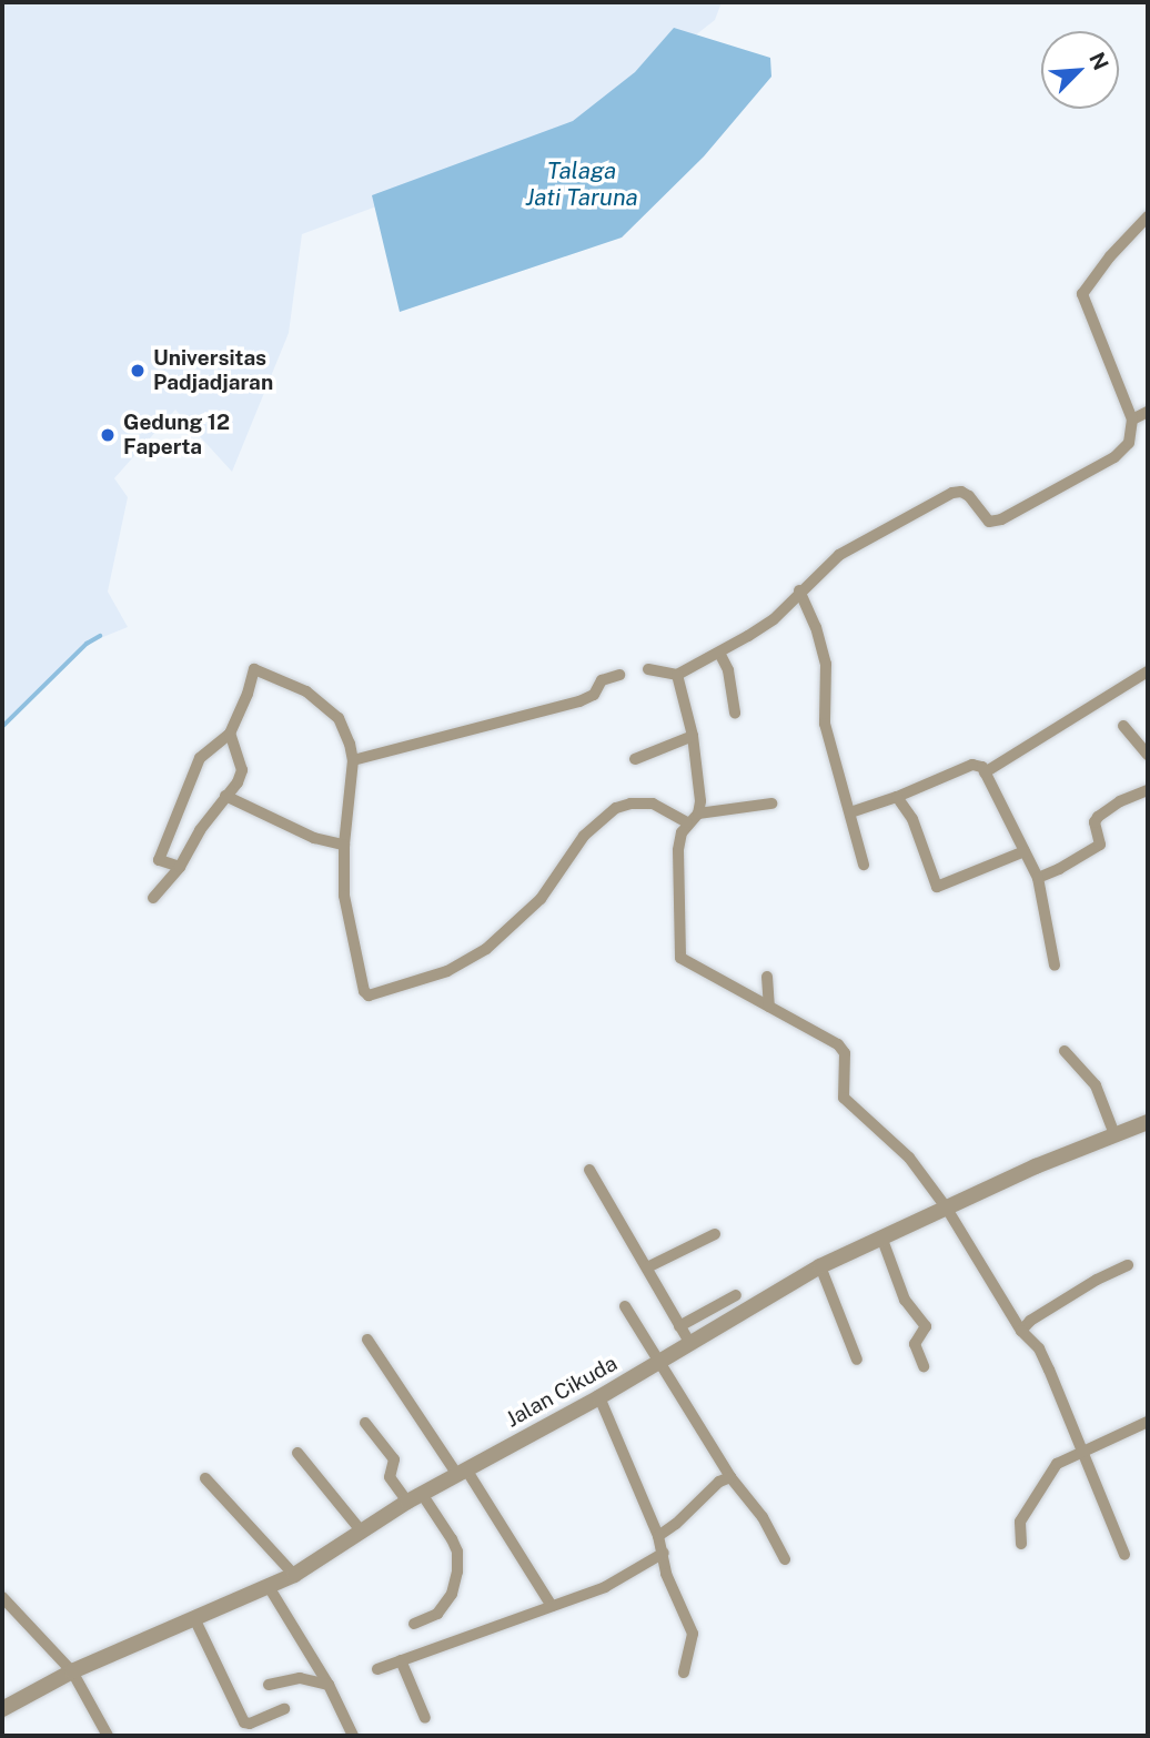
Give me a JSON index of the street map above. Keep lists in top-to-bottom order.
{
  "streets": {
    "street": ["Jalan Cikuda"]
  },
  "water": ["Talaga Jati Taruna"],
  "places": ["Universitas Padjadjaran", "Gedung 12 Faperta"],
  "north": "top right"
}
